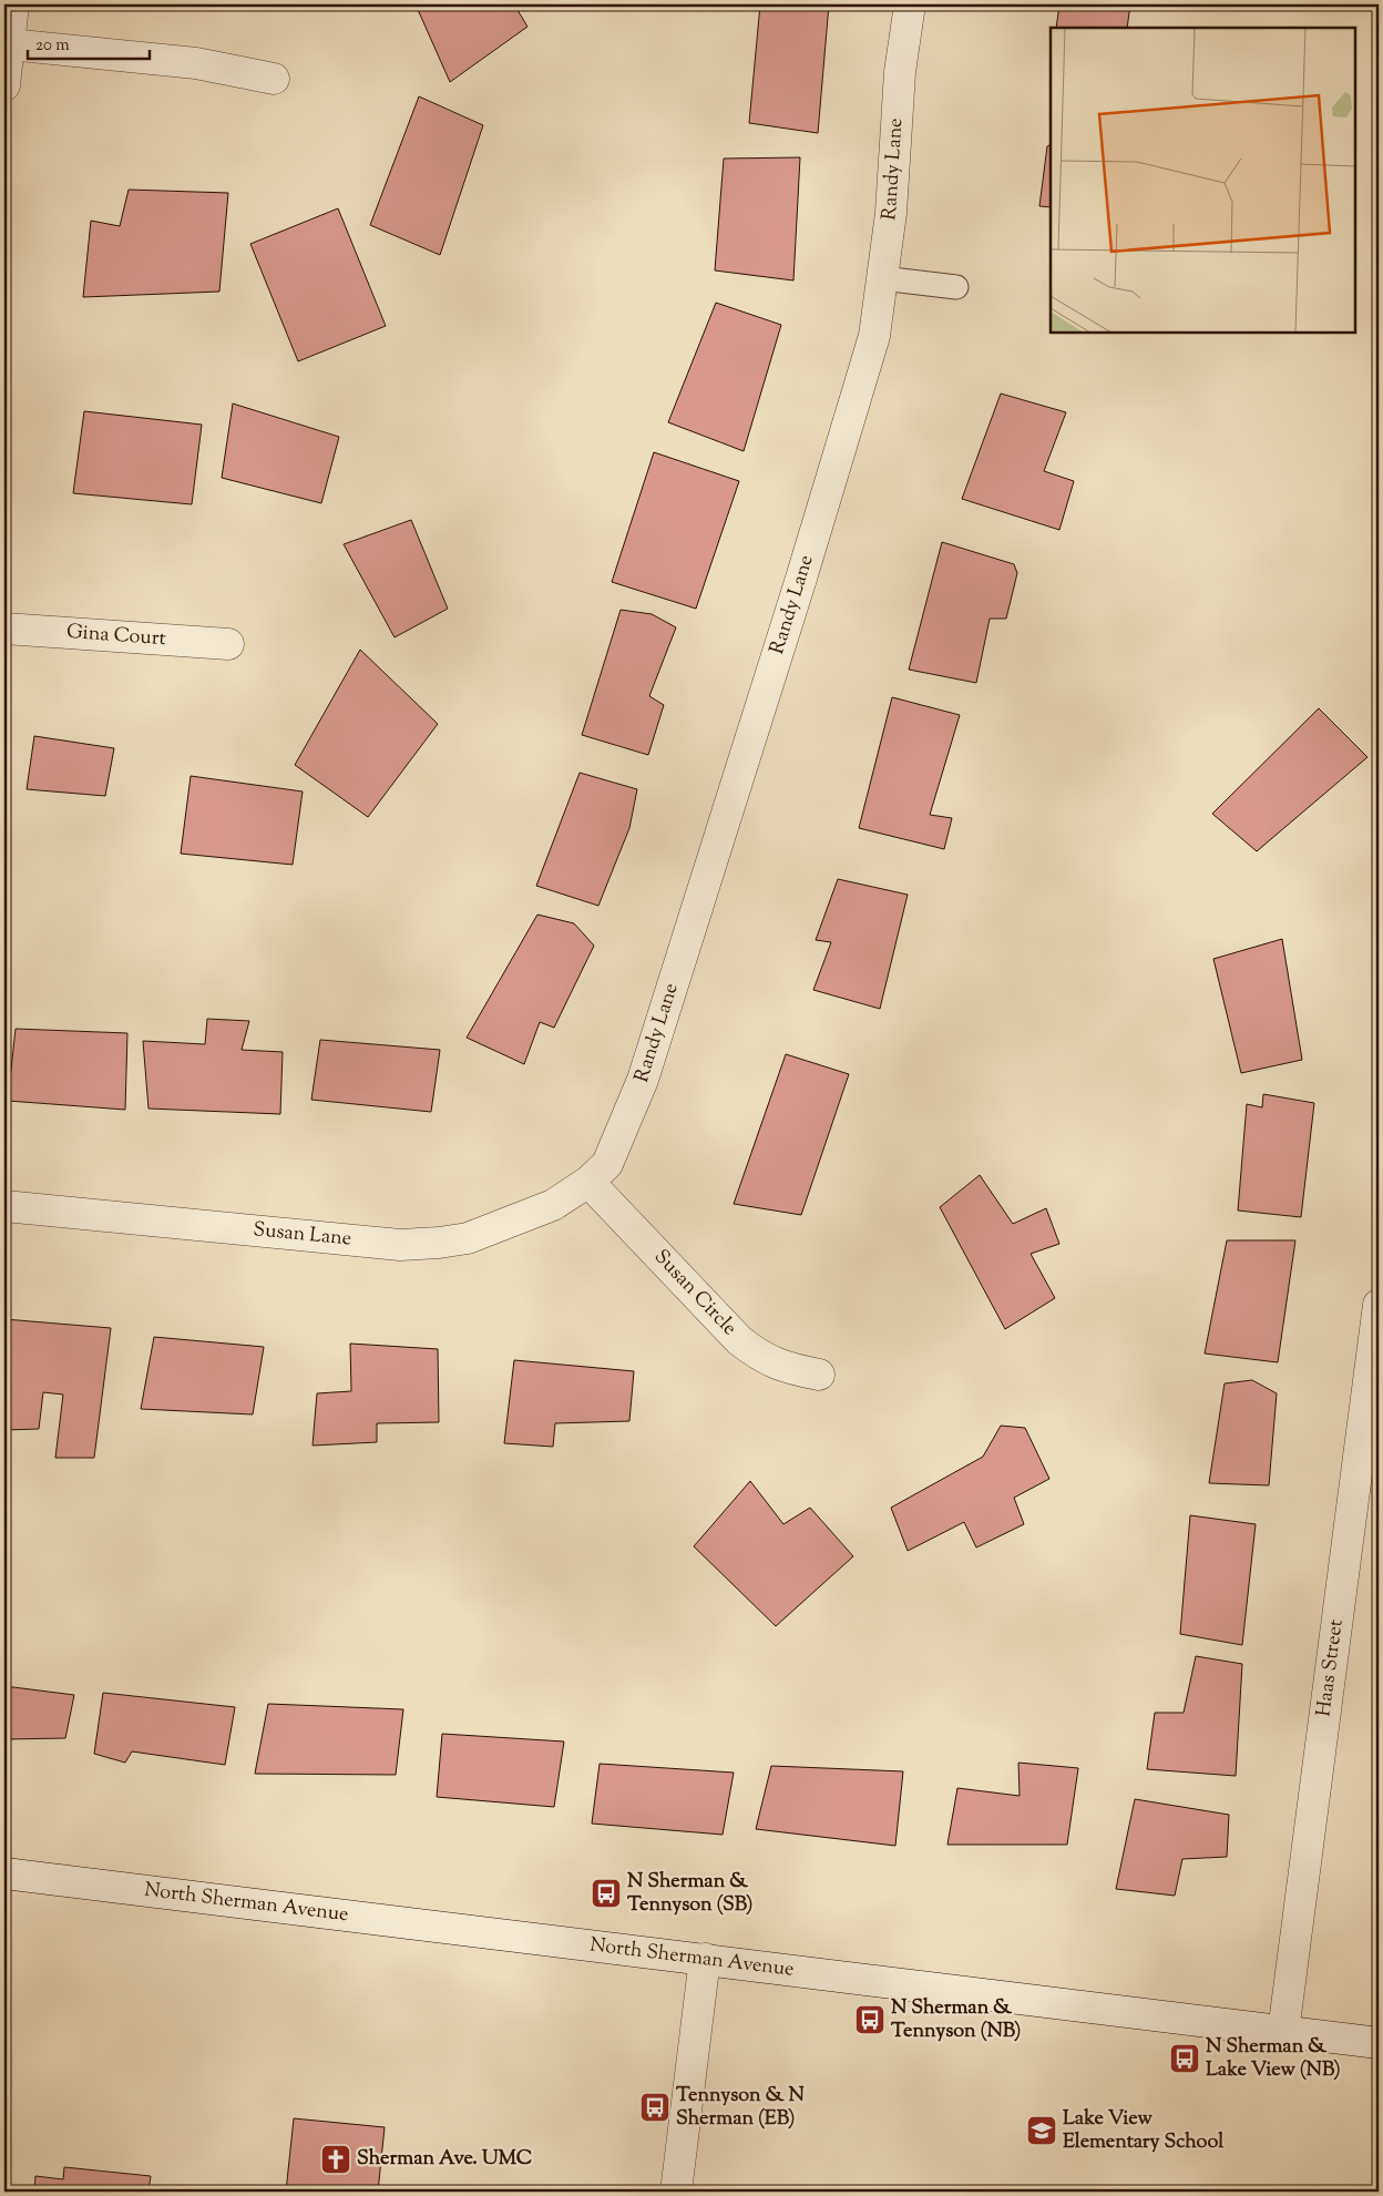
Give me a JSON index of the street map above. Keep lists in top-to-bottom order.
{
  "streets": {
    "street": [
      "Randy Lane",
      "Gina Court",
      "Susan Lane",
      "Susan Circle",
      "Haas Street",
      "North Sherman Avenue"
    ]
  },
  "crossings": [
    ["Randy Lane", "Susan Lane"],
    ["Randy Lane", "Susan Circle"],
    ["Susan Lane", "Susan Circle"],
    ["Haas Street", "North Sherman Avenue"]
  ],
  "places": {
    "bus stop": [
      "N Sherman & Tennyson (SB)",
      "N Sherman & Tennyson (NB)",
      "N Sherman & Lake View (NB)",
      "Tennyson & N Sherman (EB)"
    ],
    "school or university": ["Lake View Elementary School"],
    "church": ["Sherman Ave. UMC"]
  },
  "scale_bar": "20 m"
}
